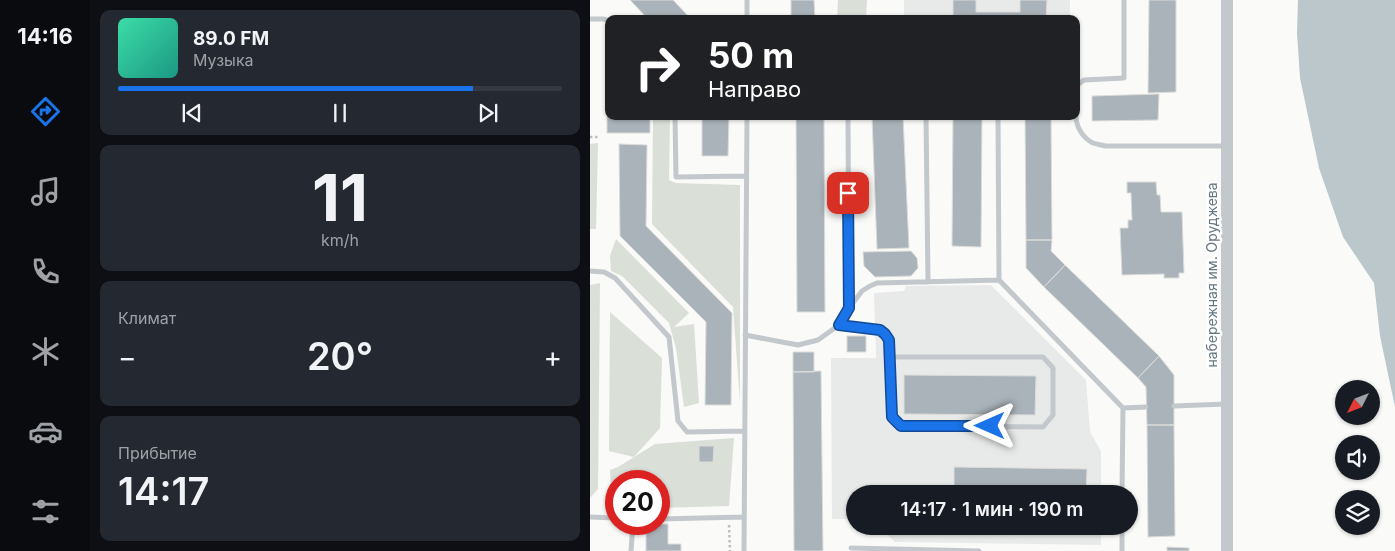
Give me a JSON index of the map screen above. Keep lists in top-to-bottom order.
{
  "streets": {
    "street": ["набережная им. Оруджева"]
  },
  "north": "bottom left",
  "page": {
    "tabs": "14:16",
    "turn": ["50 m", "Направо"],
    "song": ["89.0 FM", "Музыка"],
    "tile": [
      ["11", "km/h"],
      "Климат",
      ["Прибытие", "14:17"]
    ],
    "heat": ["−", "20°", "+"],
    "limit": "20",
    "trip": "14:17 · 1 мин · 190 m"
  }
}
